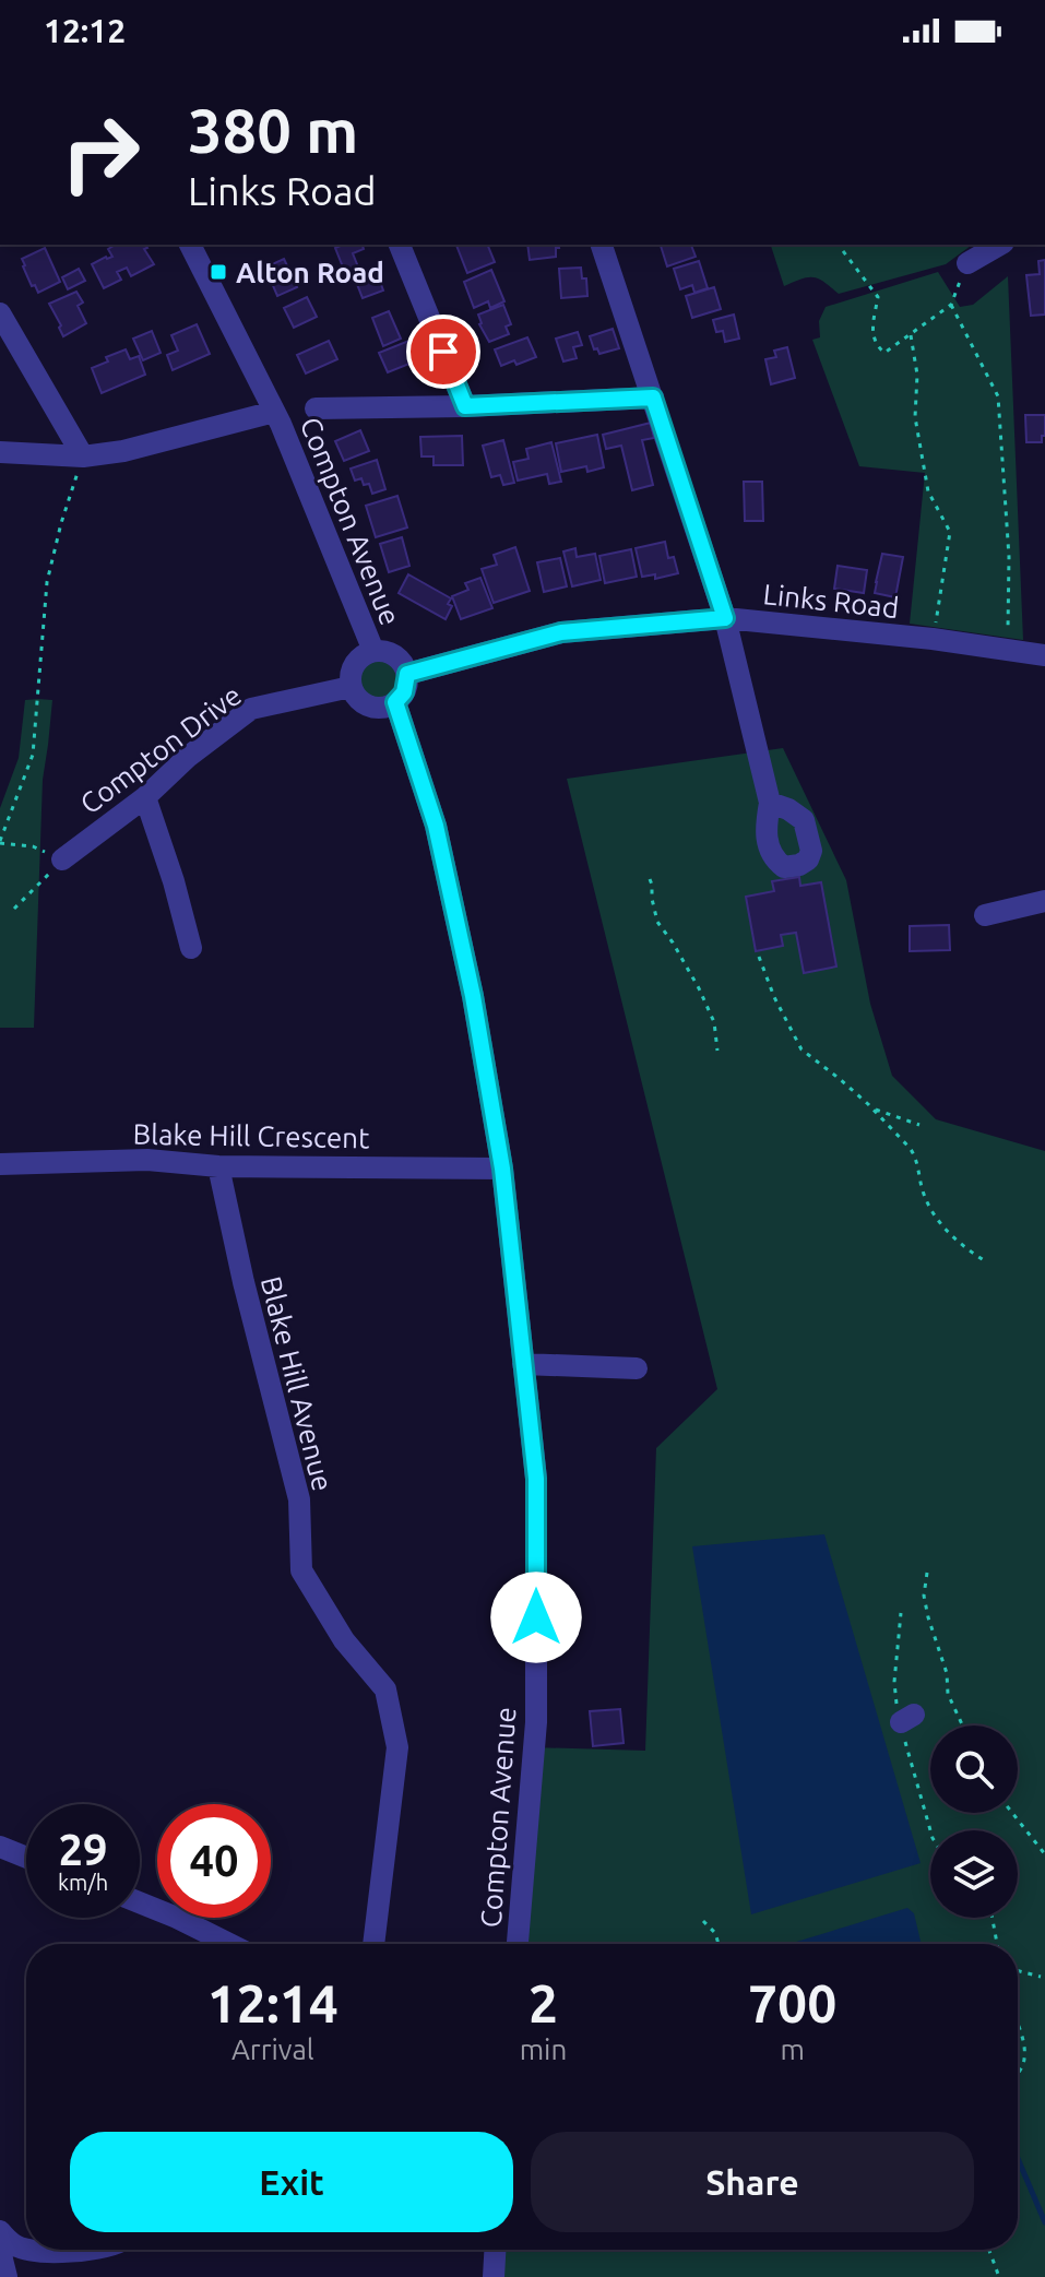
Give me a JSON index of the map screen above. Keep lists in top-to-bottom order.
{
  "streets": {
    "street": [
      "Compton Avenue",
      "Links Road",
      "Compton Drive",
      "Blake Hill Crescent",
      "Blake Hill Avenue"
    ]
  },
  "crossings": [
    ["Compton Avenue", "Links Road"],
    ["Compton Avenue", "Compton Drive"],
    ["Compton Avenue", "Blake Hill Crescent"],
    ["Links Road", "Compton Drive"],
    ["Blake Hill Crescent", "Blake Hill Avenue"]
  ],
  "places": {
    "transit": ["Alton Road"]
  },
  "page": {
    "status": "12:12",
    "turn": ["380 m", "Links Road"],
    "speed": "29 km/h",
    "limit": "40",
    "eta": [
      "12:14",
      "Arrival",
      "2",
      "min",
      "700",
      "m"
    ],
    "buttons": ["Exit", "Share"]
  }
}
